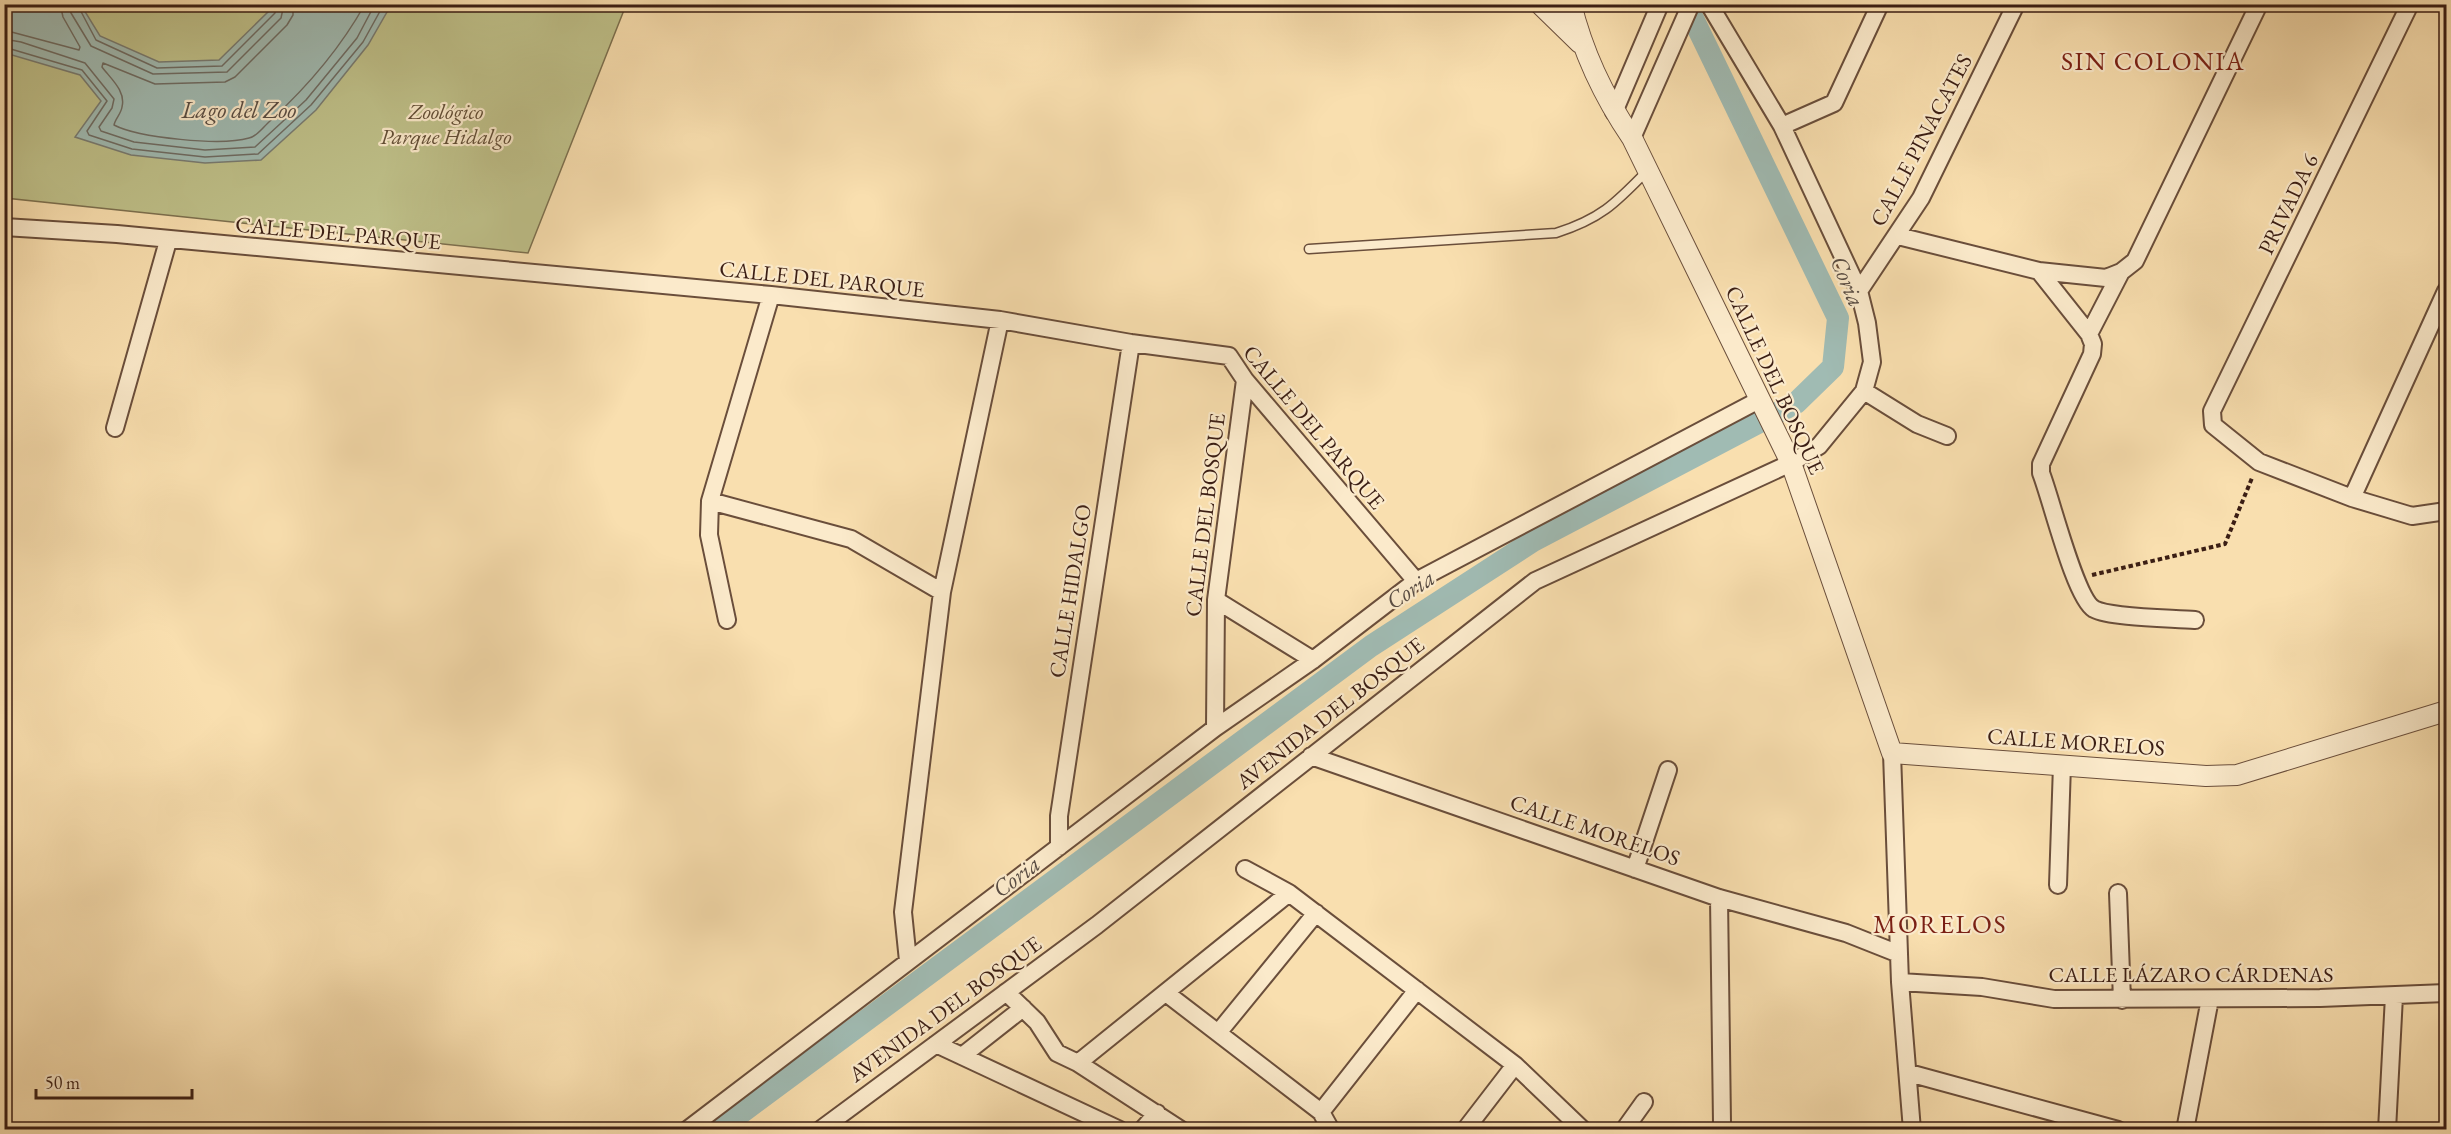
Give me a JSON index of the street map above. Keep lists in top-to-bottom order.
{
  "streets": {
    "street": [
      "CALLE PINACATES",
      "PRIVADA 6",
      "CALLE DEL PARQUE",
      "CALLE DEL BOSQUE",
      "CALLE HIDALGO",
      "AVENIDA DEL BOSQUE",
      "CALLE MORELOS",
      "CALLE LÁZARO CÁRDENAS"
    ]
  },
  "crossings": [
    ["CALLE PINACATES", "AVENIDA DEL BOSQUE"],
    ["CALLE DEL PARQUE", "CALLE DEL BOSQUE"],
    ["CALLE DEL PARQUE", "CALLE HIDALGO"],
    ["CALLE DEL BOSQUE", "AVENIDA DEL BOSQUE"],
    ["CALLE DEL BOSQUE", "CALLE MORELOS"],
    ["AVENIDA DEL BOSQUE", "CALLE MORELOS"]
  ],
  "districts": ["SIN COLONIA", "MORELOS"],
  "water": ["Lago del Zoo", "Coria"],
  "parks": ["Zoológico Parque Hidalgo"],
  "scale_bar": "50 m"
}
